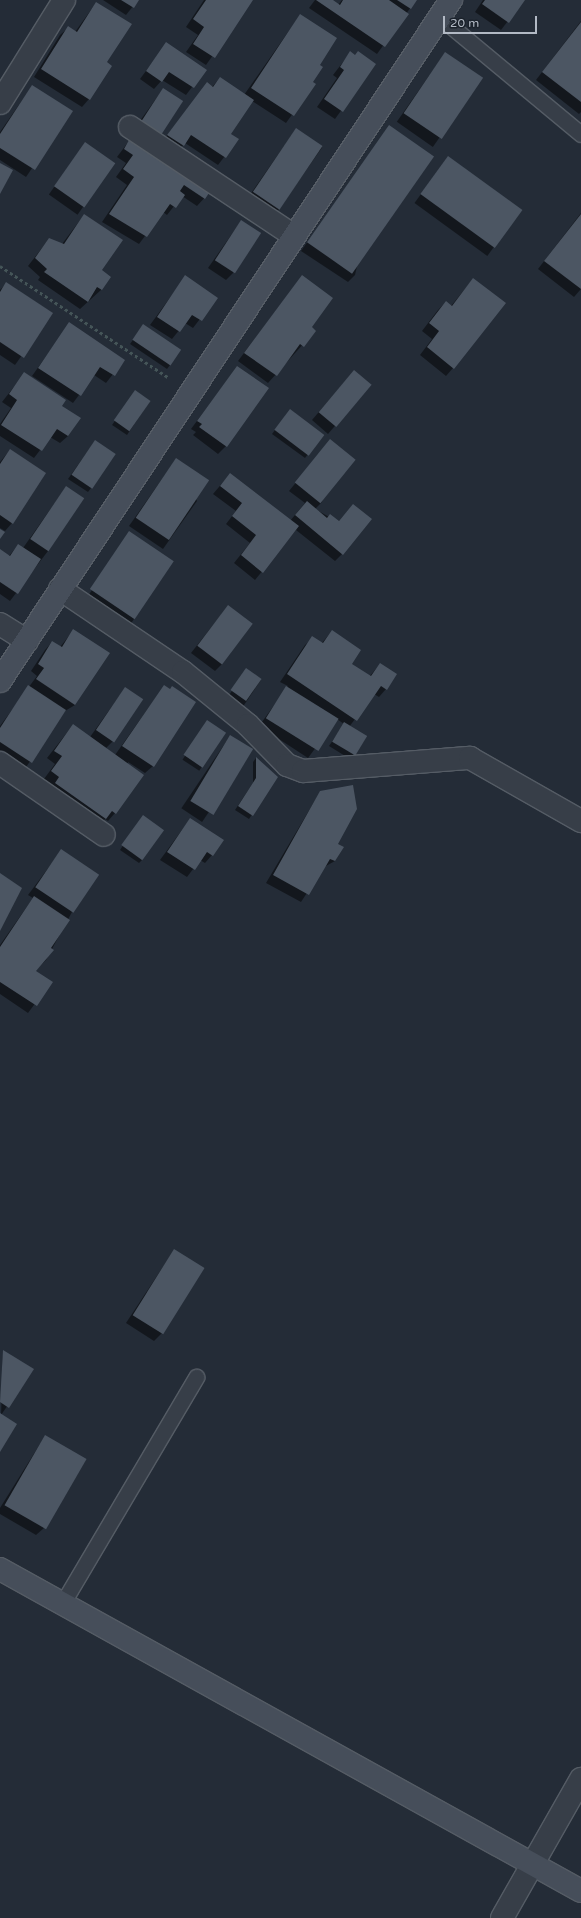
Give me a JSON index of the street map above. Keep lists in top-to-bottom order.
{
  "scale_bar": "20 m"
}
